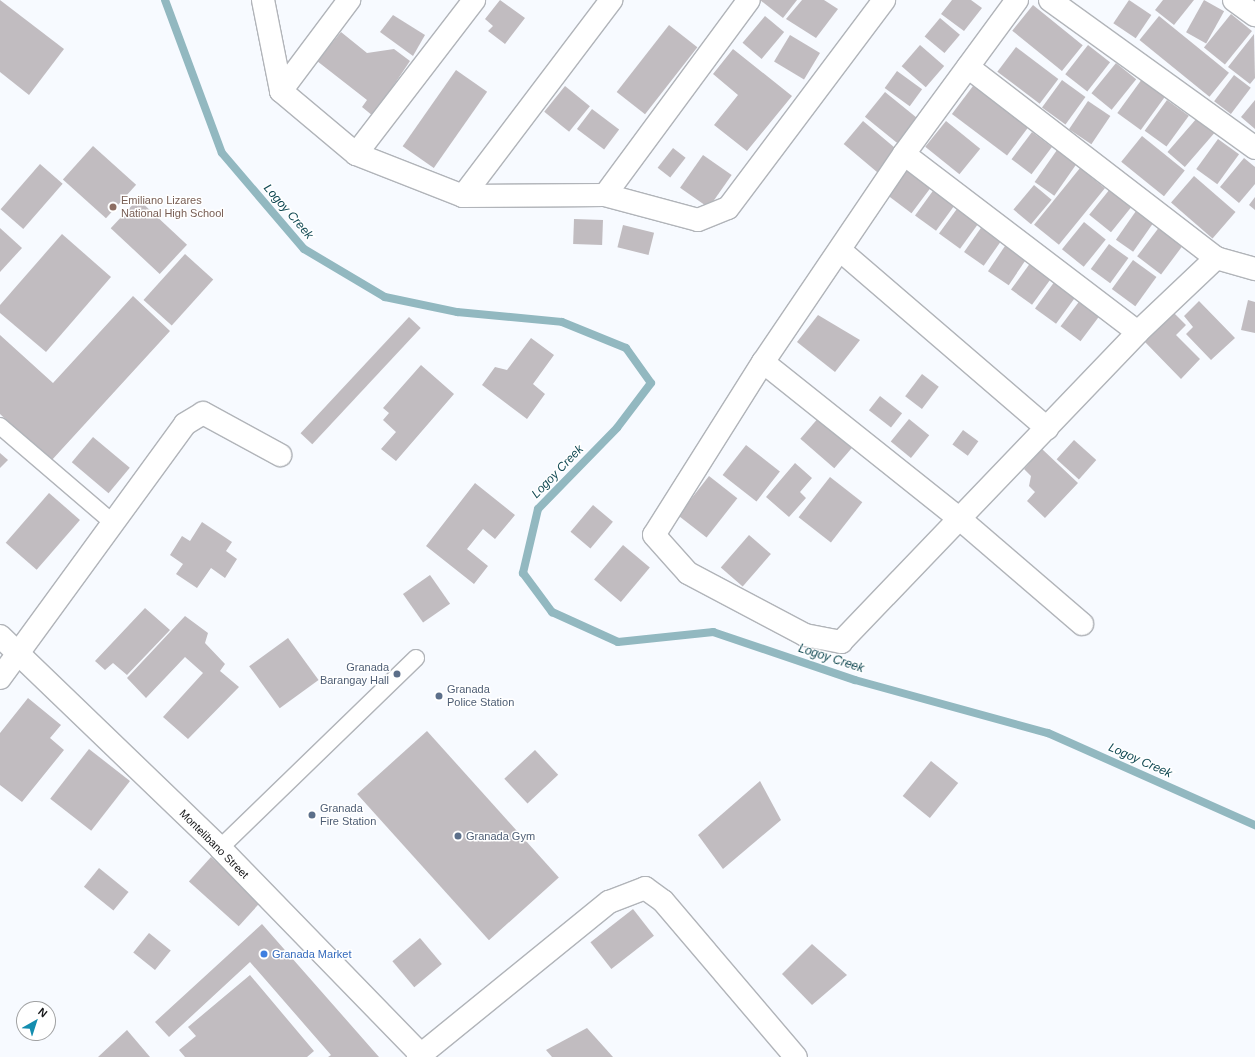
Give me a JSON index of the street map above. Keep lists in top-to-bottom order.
{
  "streets": {
    "street": ["Montelibano Street"]
  },
  "water": ["Logoy Creek"],
  "places": [
    "Emiliano Lizares National High School",
    "Granada Barangay Hall",
    "Granada Police Station",
    "Granada Fire Station",
    "Granada Gym",
    "Granada Market"
  ],
  "north": "top right"
}
